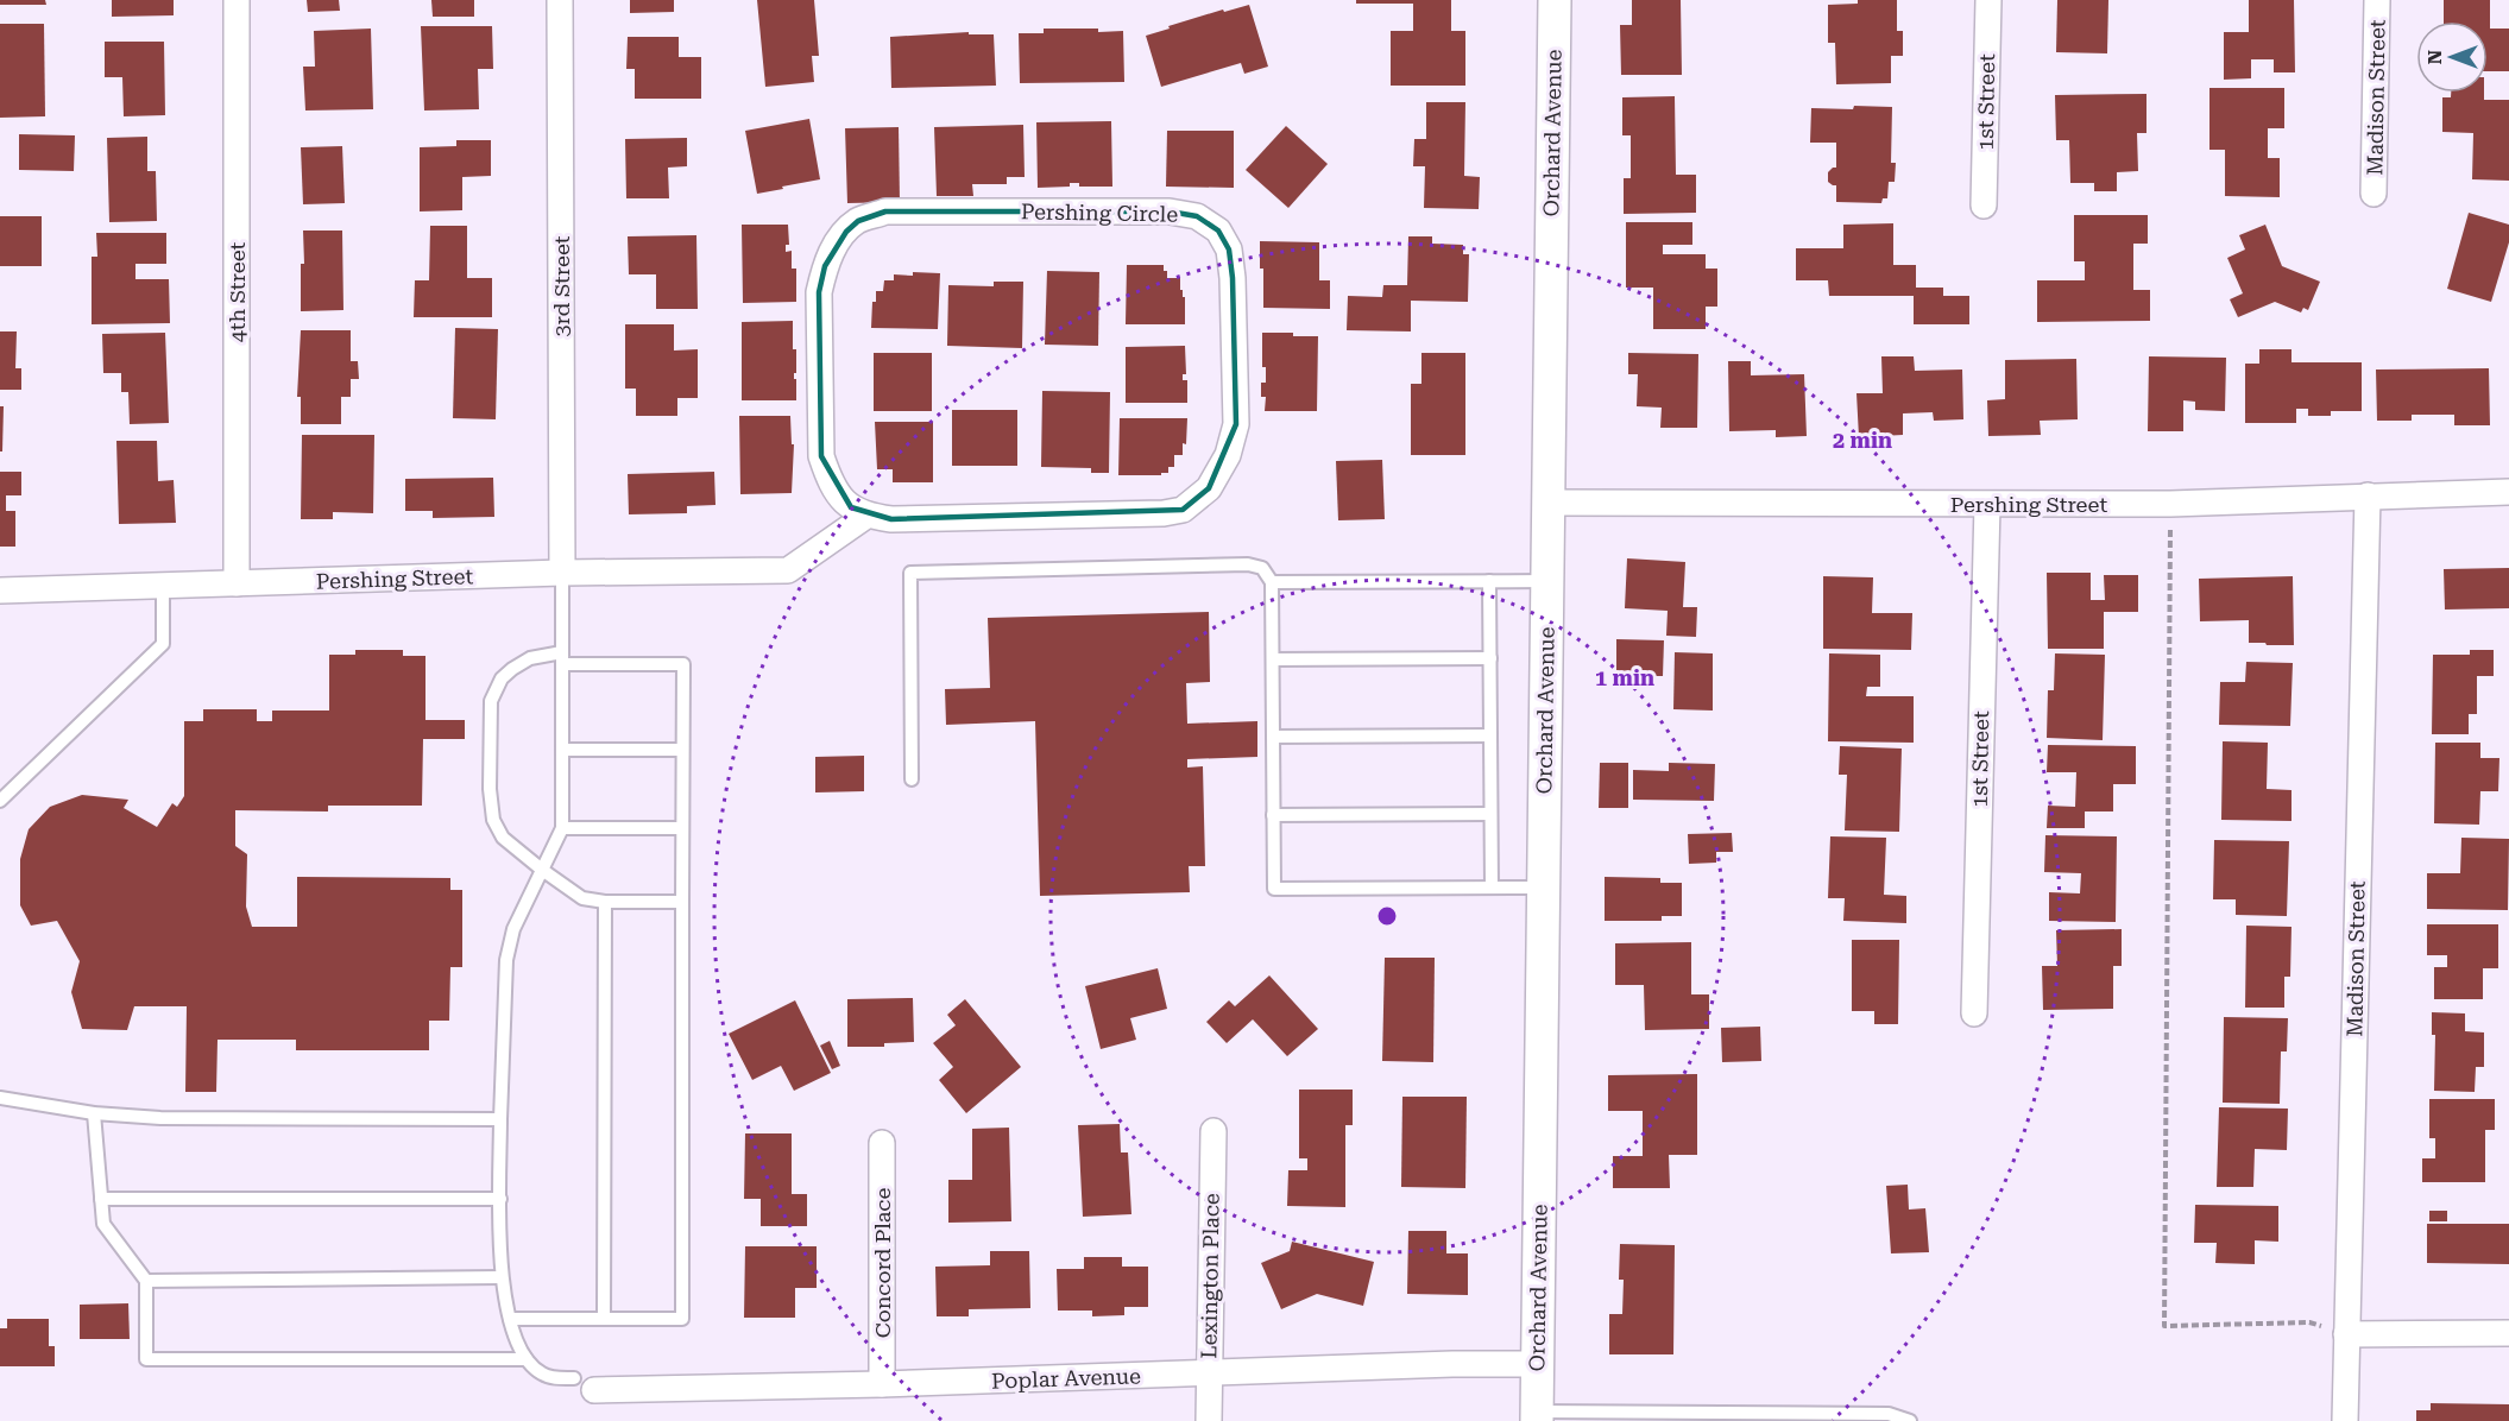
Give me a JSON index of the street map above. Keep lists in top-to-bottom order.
{
  "streets": {
    "street": [
      "Madison Street",
      "1st Street",
      "Orchard Avenue",
      "Pershing Circle",
      "3rd Street",
      "4th Street",
      "Pershing Street",
      "Concord Place",
      "Lexington Place",
      "Poplar Avenue"
    ]
  },
  "crossings": [
    ["Madison Street", "Pershing Street"],
    ["1st Street", "Pershing Street"],
    ["Orchard Avenue", "Pershing Street"],
    ["Orchard Avenue", "Poplar Avenue"],
    ["Pershing Circle", "Pershing Street"],
    ["3rd Street", "Pershing Street"],
    ["4th Street", "Pershing Street"],
    ["Concord Place", "Poplar Avenue"],
    ["Lexington Place", "Poplar Avenue"]
  ],
  "north": "left",
  "rings": ["2 min", "1 min"]
}
